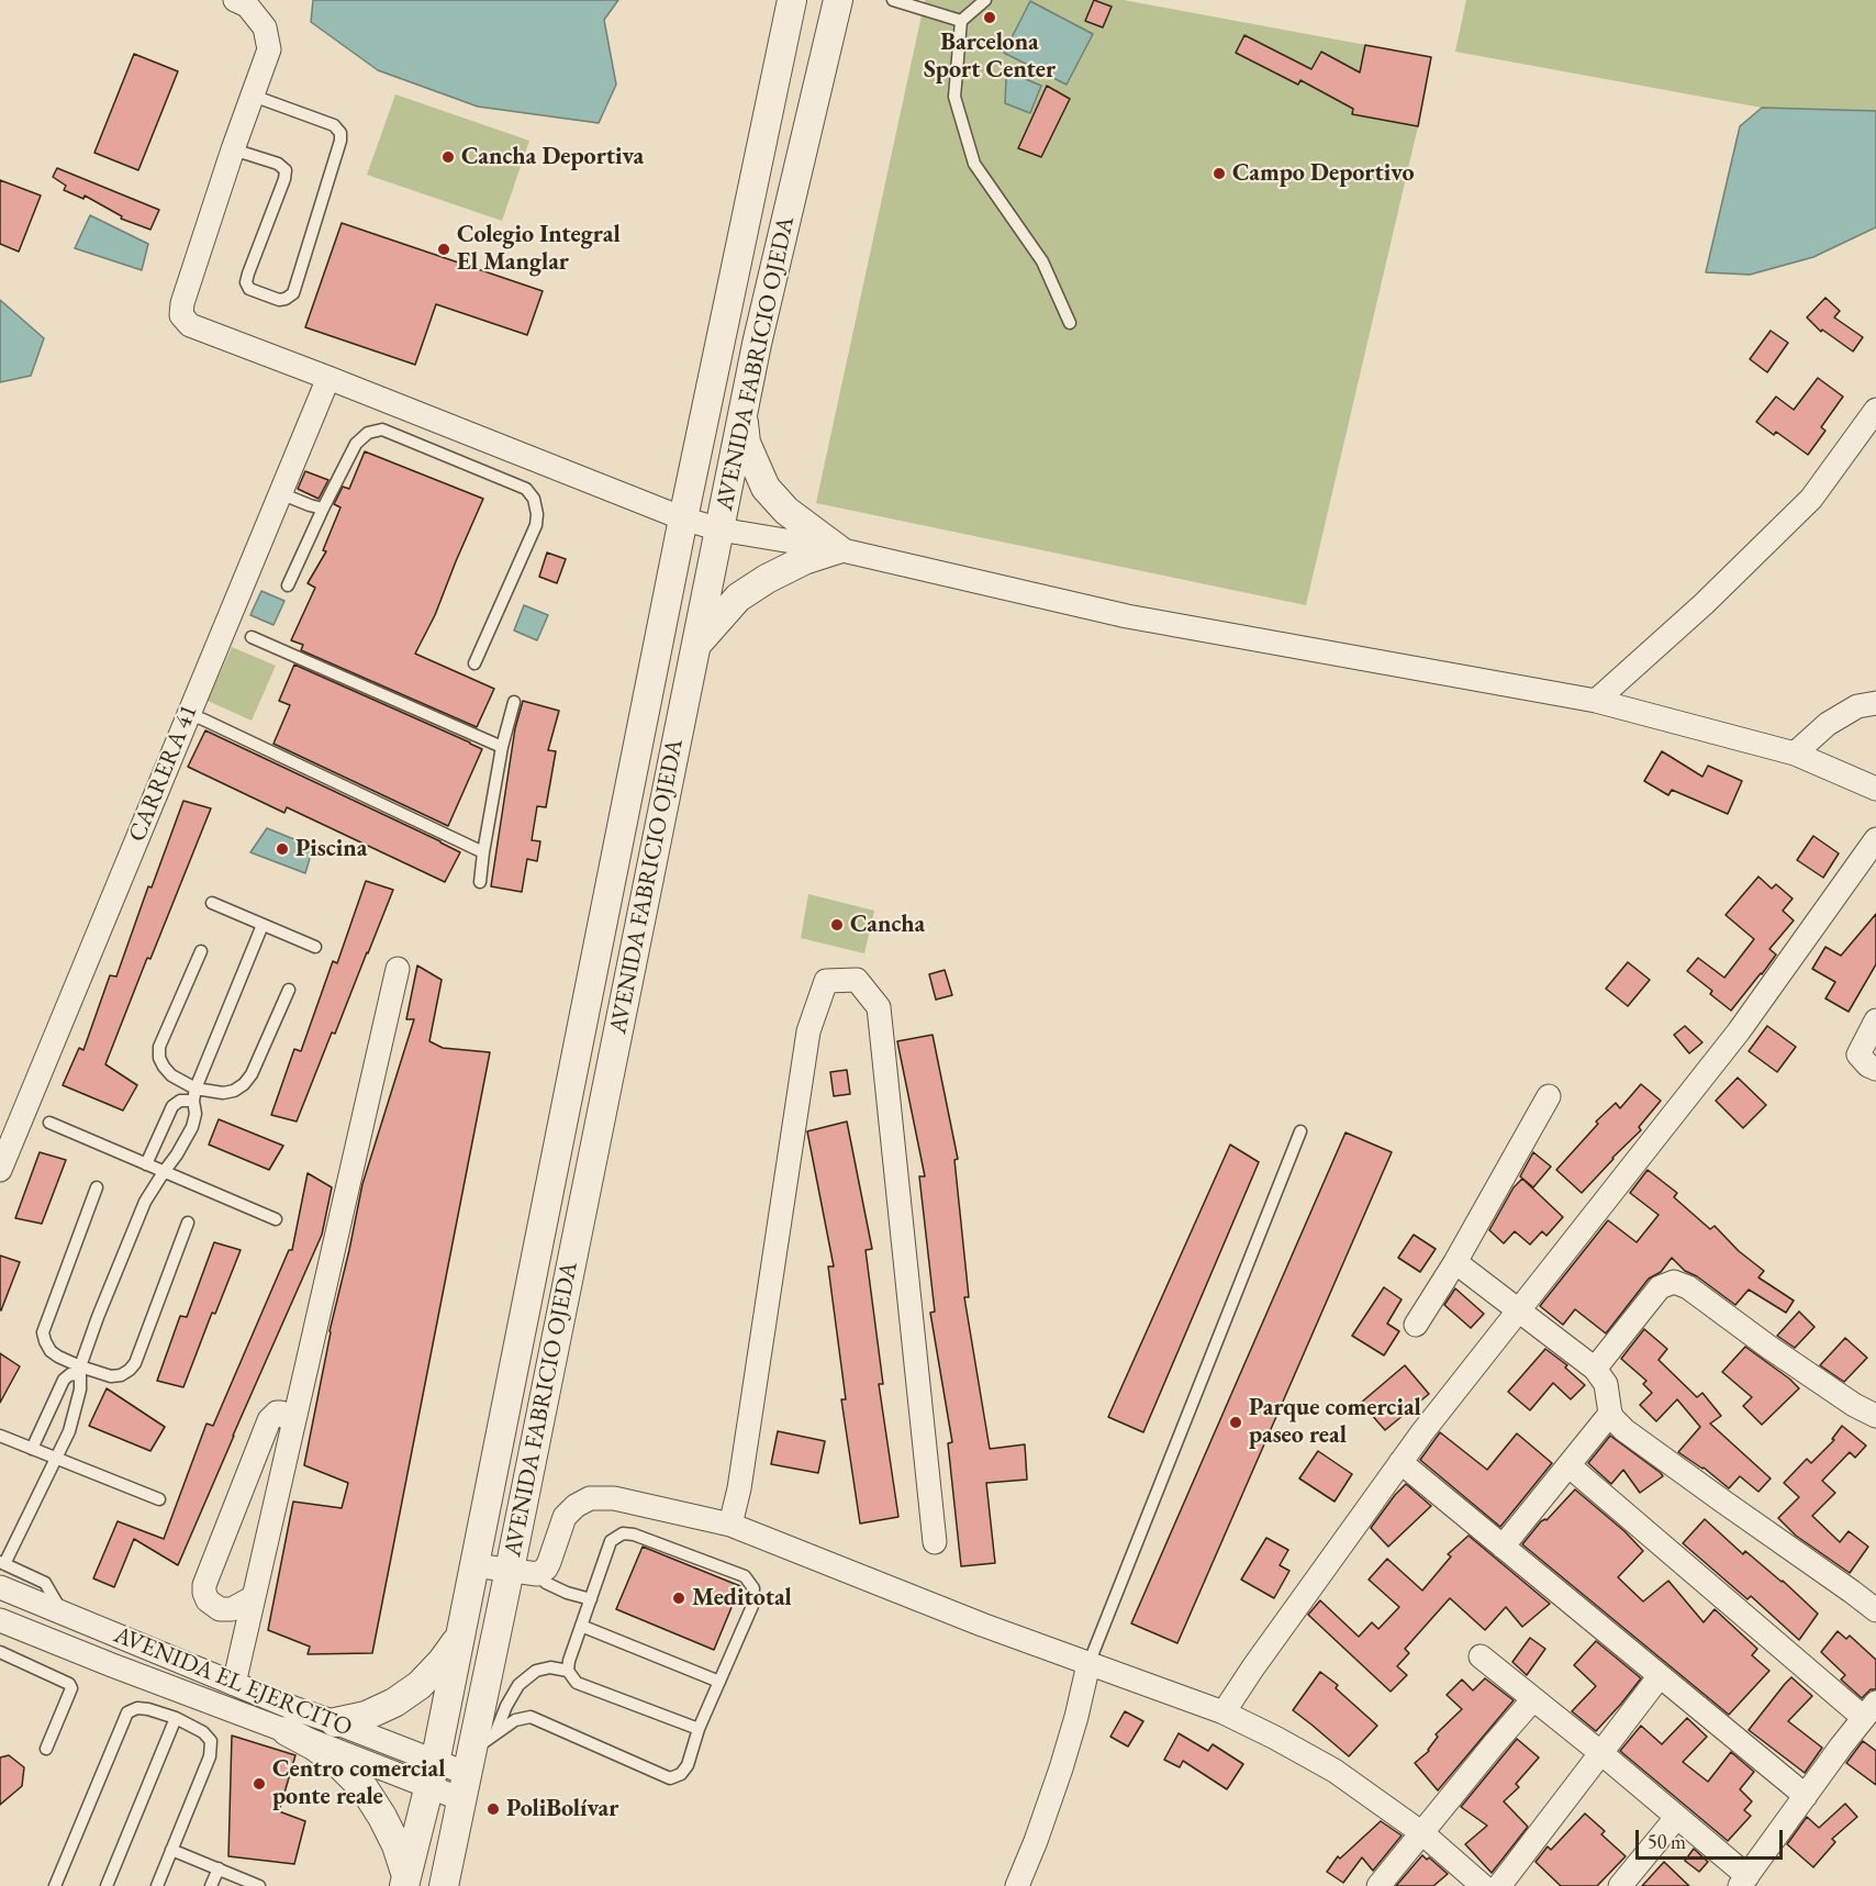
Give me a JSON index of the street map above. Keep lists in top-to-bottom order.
{
  "streets": {
    "street": ["AVENIDA FABRICIO OJEDA", "CARRERA 41", "AVENIDA EL EJERCITO"]
  },
  "crossings": [
    ["AVENIDA FABRICIO OJEDA", "AVENIDA EL EJERCITO"]
  ],
  "places": [
    "Barcelona Sport Center",
    "Cancha Deportiva",
    "Campo Deportivo",
    "Colegio Integral El Manglar",
    "Piscina",
    "Cancha",
    "Parque comercial paseo real",
    "Meditotal",
    "Centro comercial ponte reale",
    "PoliBolívar"
  ],
  "scale_bar": "50 m"
}
